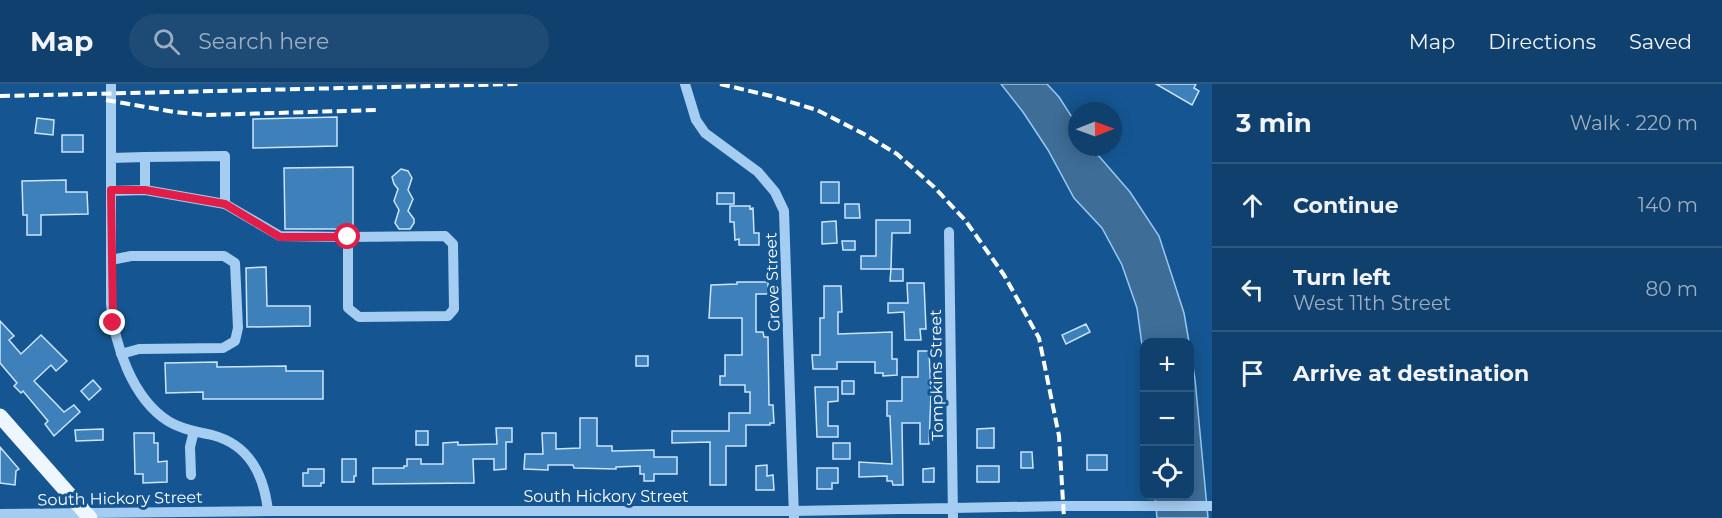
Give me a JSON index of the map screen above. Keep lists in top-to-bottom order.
{
  "streets": {
    "street": ["Grove Street", "Tompkins Street", "South Hickory Street"]
  },
  "crossings": [
    ["Grove Street", "South Hickory Street"],
    ["Tompkins Street", "South Hickory Street"]
  ],
  "north": "right",
  "page": {
    "header": "Map",
    "search": "Search here",
    "nav": ["Map", "Directions", "Saved"],
    "heading": ["3 min", "Walk · 220 m"],
    "list": [
      ["Continue", "140 m"],
      ["Turn left", "West 11th Street", "80 m"],
      "Arrive at destination"
    ],
    "map_buttons": ["+", "−"]
  }
}
